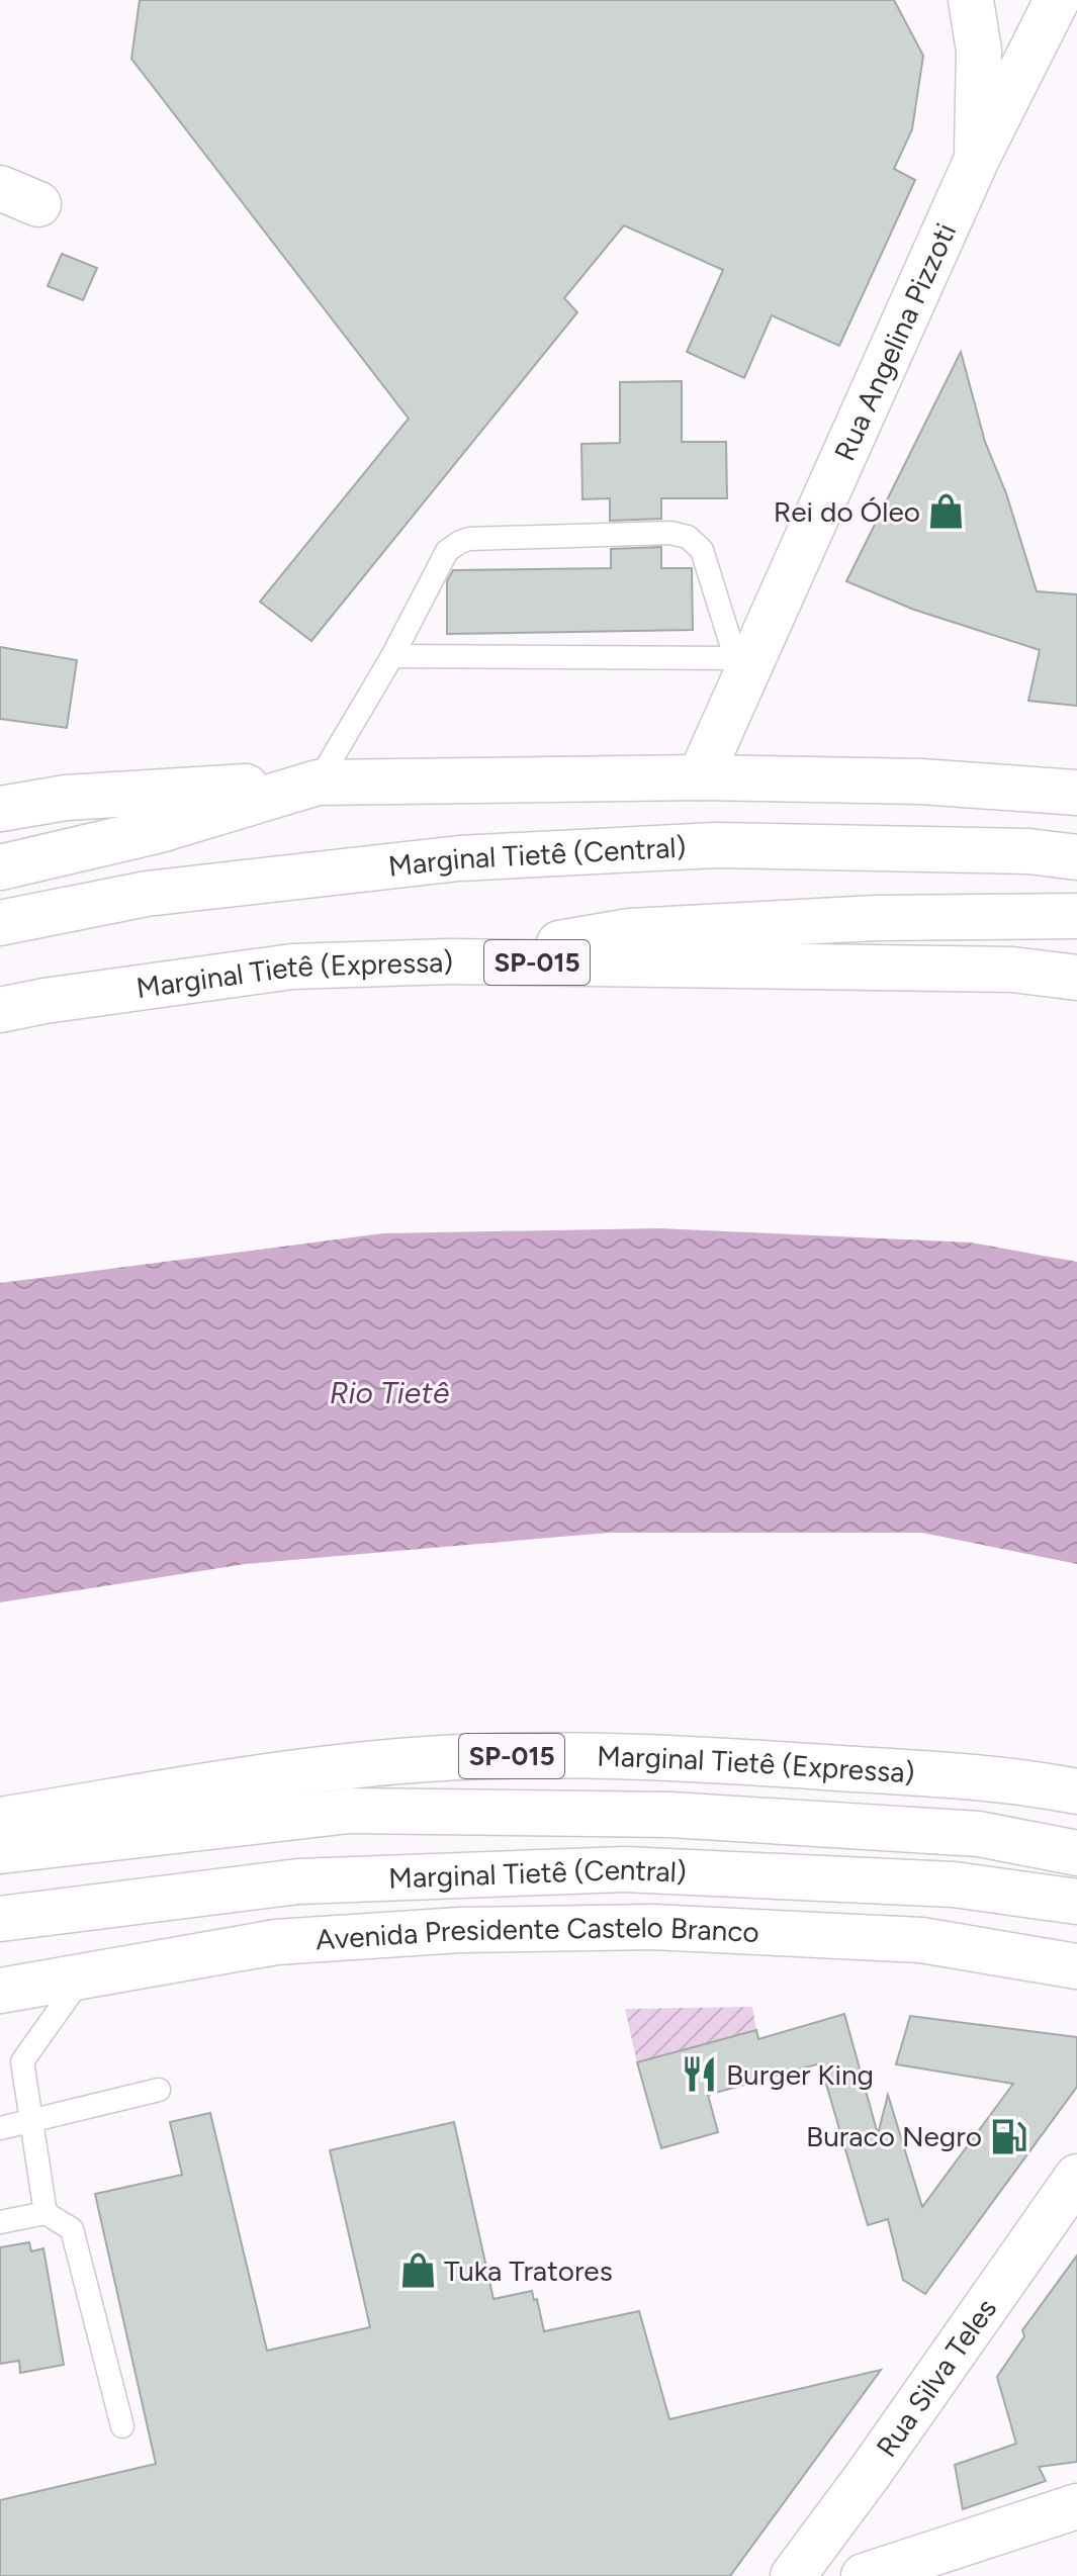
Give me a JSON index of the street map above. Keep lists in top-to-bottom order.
{
  "streets": {
    "main road": [
      "Rua Angelina Pizzoti",
      "Marginal Tietê (Central)",
      "SP-015",
      "Marginal Tietê (Expressa)",
      "Avenida Presidente Castelo Branco",
      "Rua Silva Teles"
    ]
  },
  "water": ["Rio Tietê"],
  "places": {
    "shop": ["Rei do Óleo", "Tuka Tratores"],
    "restaurant": ["Burger King"],
    "fuel station": ["Buraco Negro"]
  }
}
